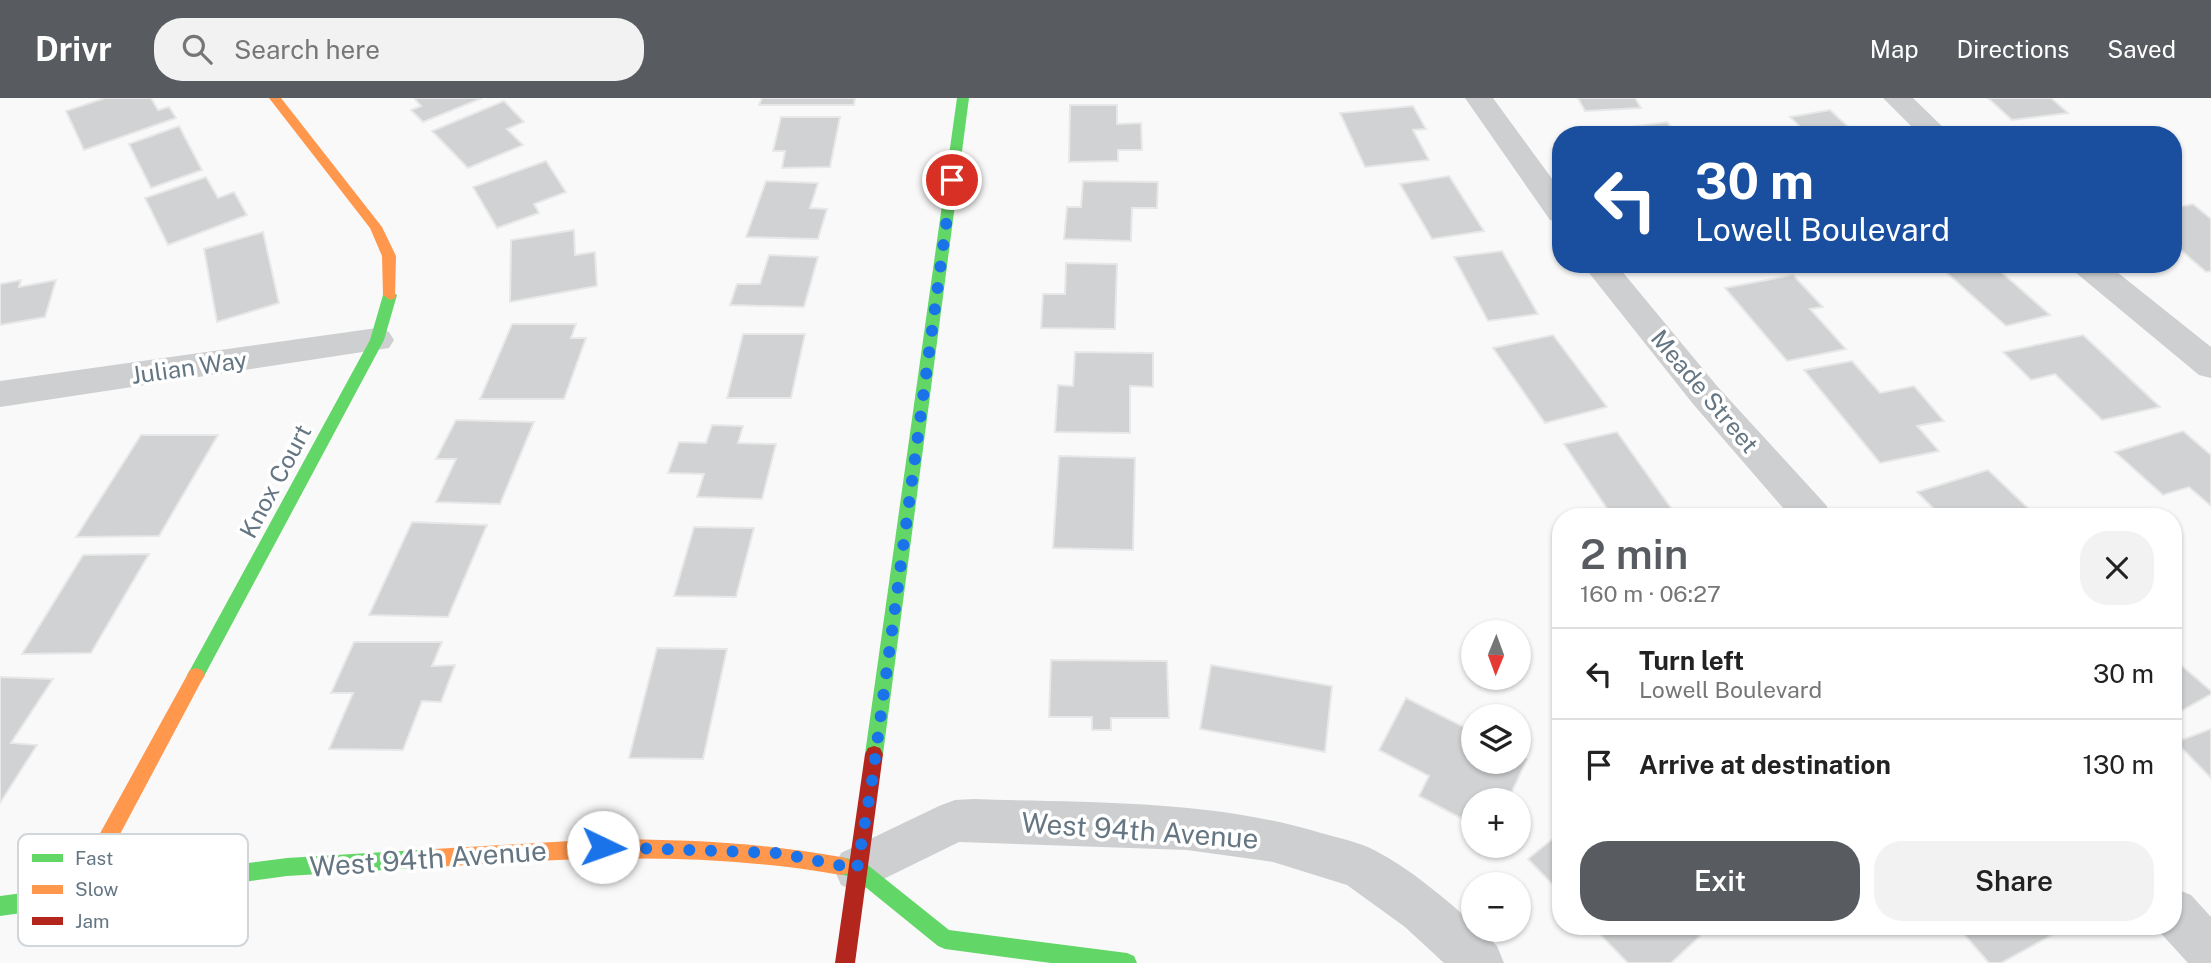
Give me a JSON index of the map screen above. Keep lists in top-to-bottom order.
{
  "streets": {
    "street": [
      "Julian Way",
      "Meade Street",
      "Knox Court",
      "West 94th Avenue"
    ]
  },
  "crossings": [
    ["Julian Way", "Knox Court"]
  ],
  "legend": ["Fast", "Slow", "Jam"],
  "north": "bottom",
  "page": {
    "header": "Drivr",
    "search": "Search here",
    "nav": ["Map", "Directions", "Saved"],
    "turn": ["30 m", "Lowell Boulevard"],
    "heading": ["2 min", "160 m · 06:27"],
    "map_buttons": ["+", "−"],
    "list": [
      {
        "name": "Turn left",
        "note": "Lowell Boulevard",
        "value": "30 m"
      },
      {
        "name": "Arrive at destination",
        "value": "130 m"
      }
    ],
    "buttons": ["Exit", "Share"]
  }
}
